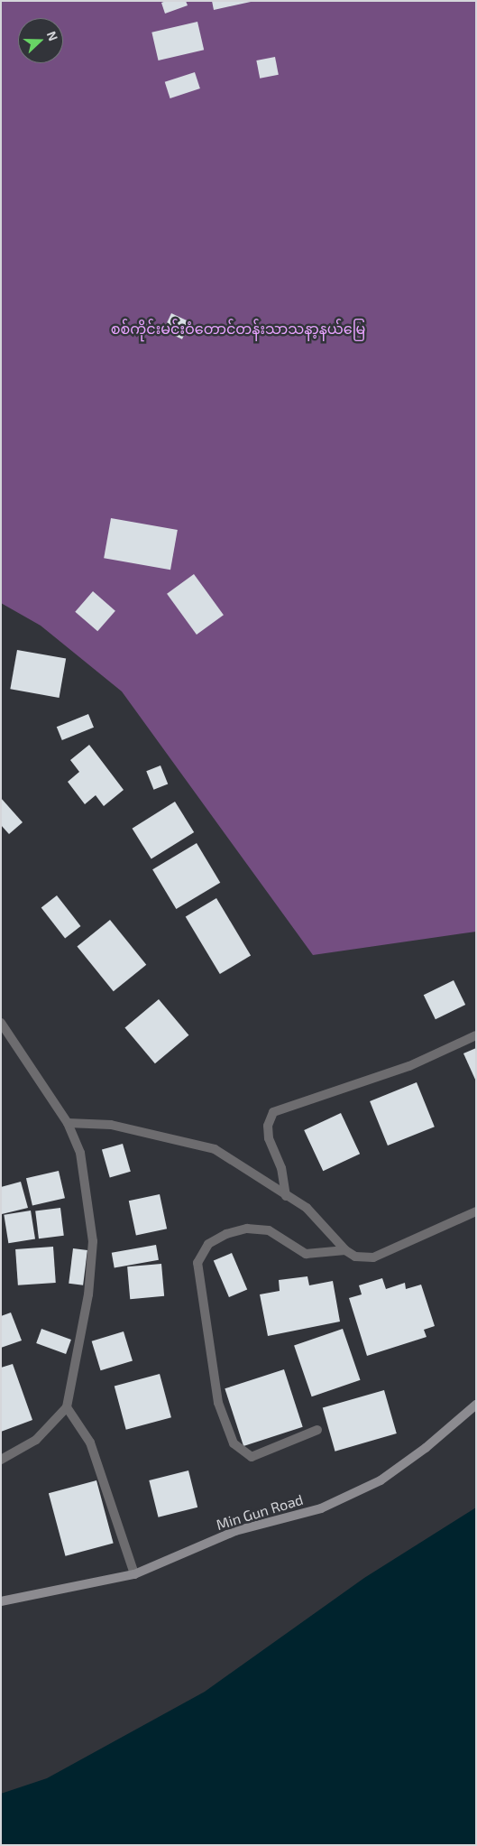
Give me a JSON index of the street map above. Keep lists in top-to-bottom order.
{
  "streets": {
    "street": ["Min Gun Road"]
  },
  "parks": ["စစ်ကိုင်းမင်းဝံတောင်တန်းသာသနာ့နယ်မြေ"],
  "north": "right"
}
